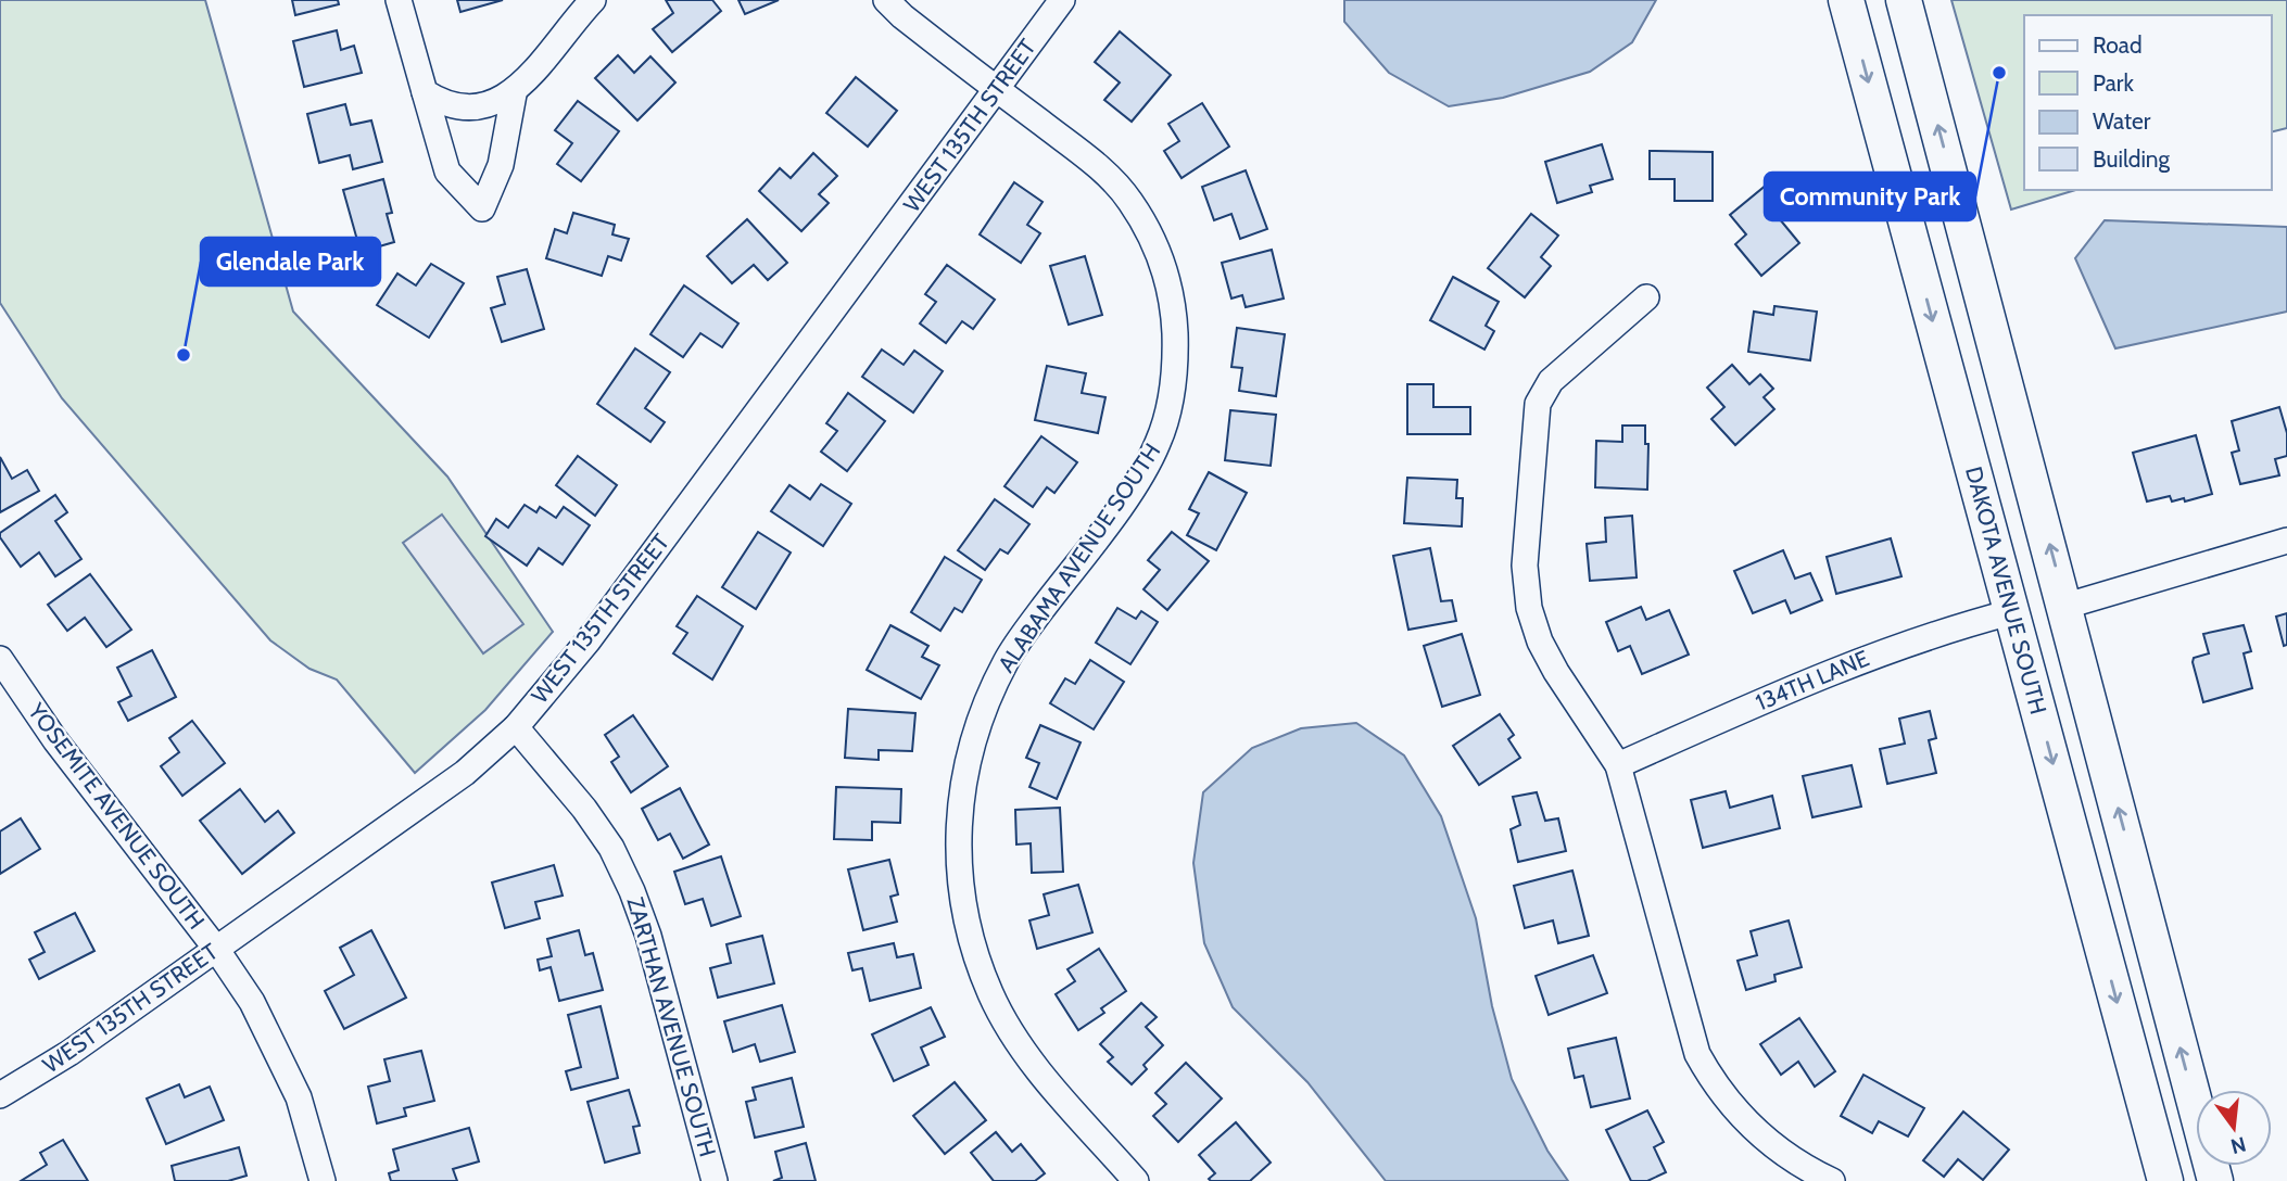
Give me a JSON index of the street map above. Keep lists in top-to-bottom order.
{
  "streets": {
    "main road": ["DAKOTA AVENUE SOUTH"],
    "street": [
      "WEST 135TH STREET",
      "ALABAMA AVENUE SOUTH",
      "134TH LANE",
      "YOSEMITE AVENUE SOUTH",
      "ZARTHAN AVENUE SOUTH"
    ]
  },
  "crossings": [
    ["WEST 135TH STREET", "ALABAMA AVENUE SOUTH"],
    ["WEST 135TH STREET", "YOSEMITE AVENUE SOUTH"],
    ["WEST 135TH STREET", "ZARTHAN AVENUE SOUTH"],
    ["DAKOTA AVENUE SOUTH", "134TH LANE"]
  ],
  "places": ["Community Park", "Glendale Park"],
  "legend": [
    "Road",
    "Park",
    "Water",
    "Building"
  ],
  "north": "bottom"
}
